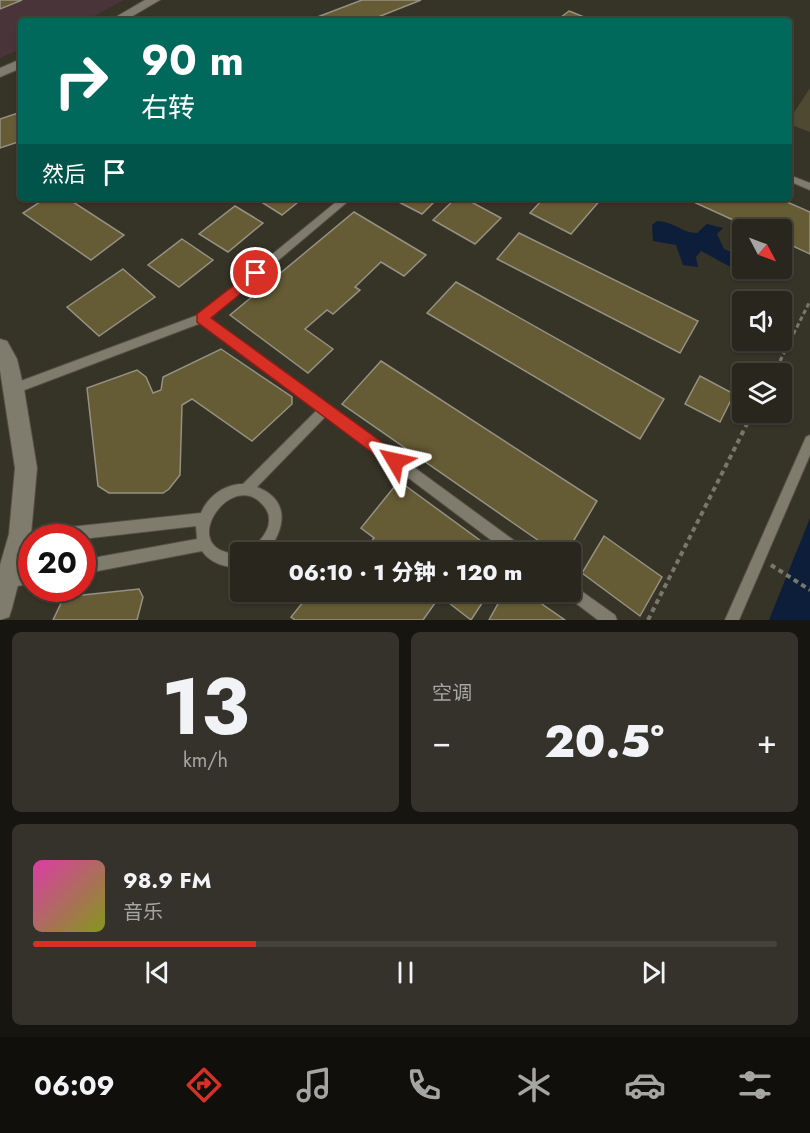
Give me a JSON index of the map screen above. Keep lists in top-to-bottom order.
{
  "north": "bottom right",
  "page": {
    "turn": ["90 m", "右转"],
    "then": "然后",
    "limit": "20",
    "trip": "06:10 · 1 分钟 · 120 m",
    "tile": [
      ["13", "km/h"],
      "空调"
    ],
    "heat": ["−", "20.5°", "+"],
    "song": ["98.9 FM", "音乐"],
    "tabs": "06:09"
  }
}
